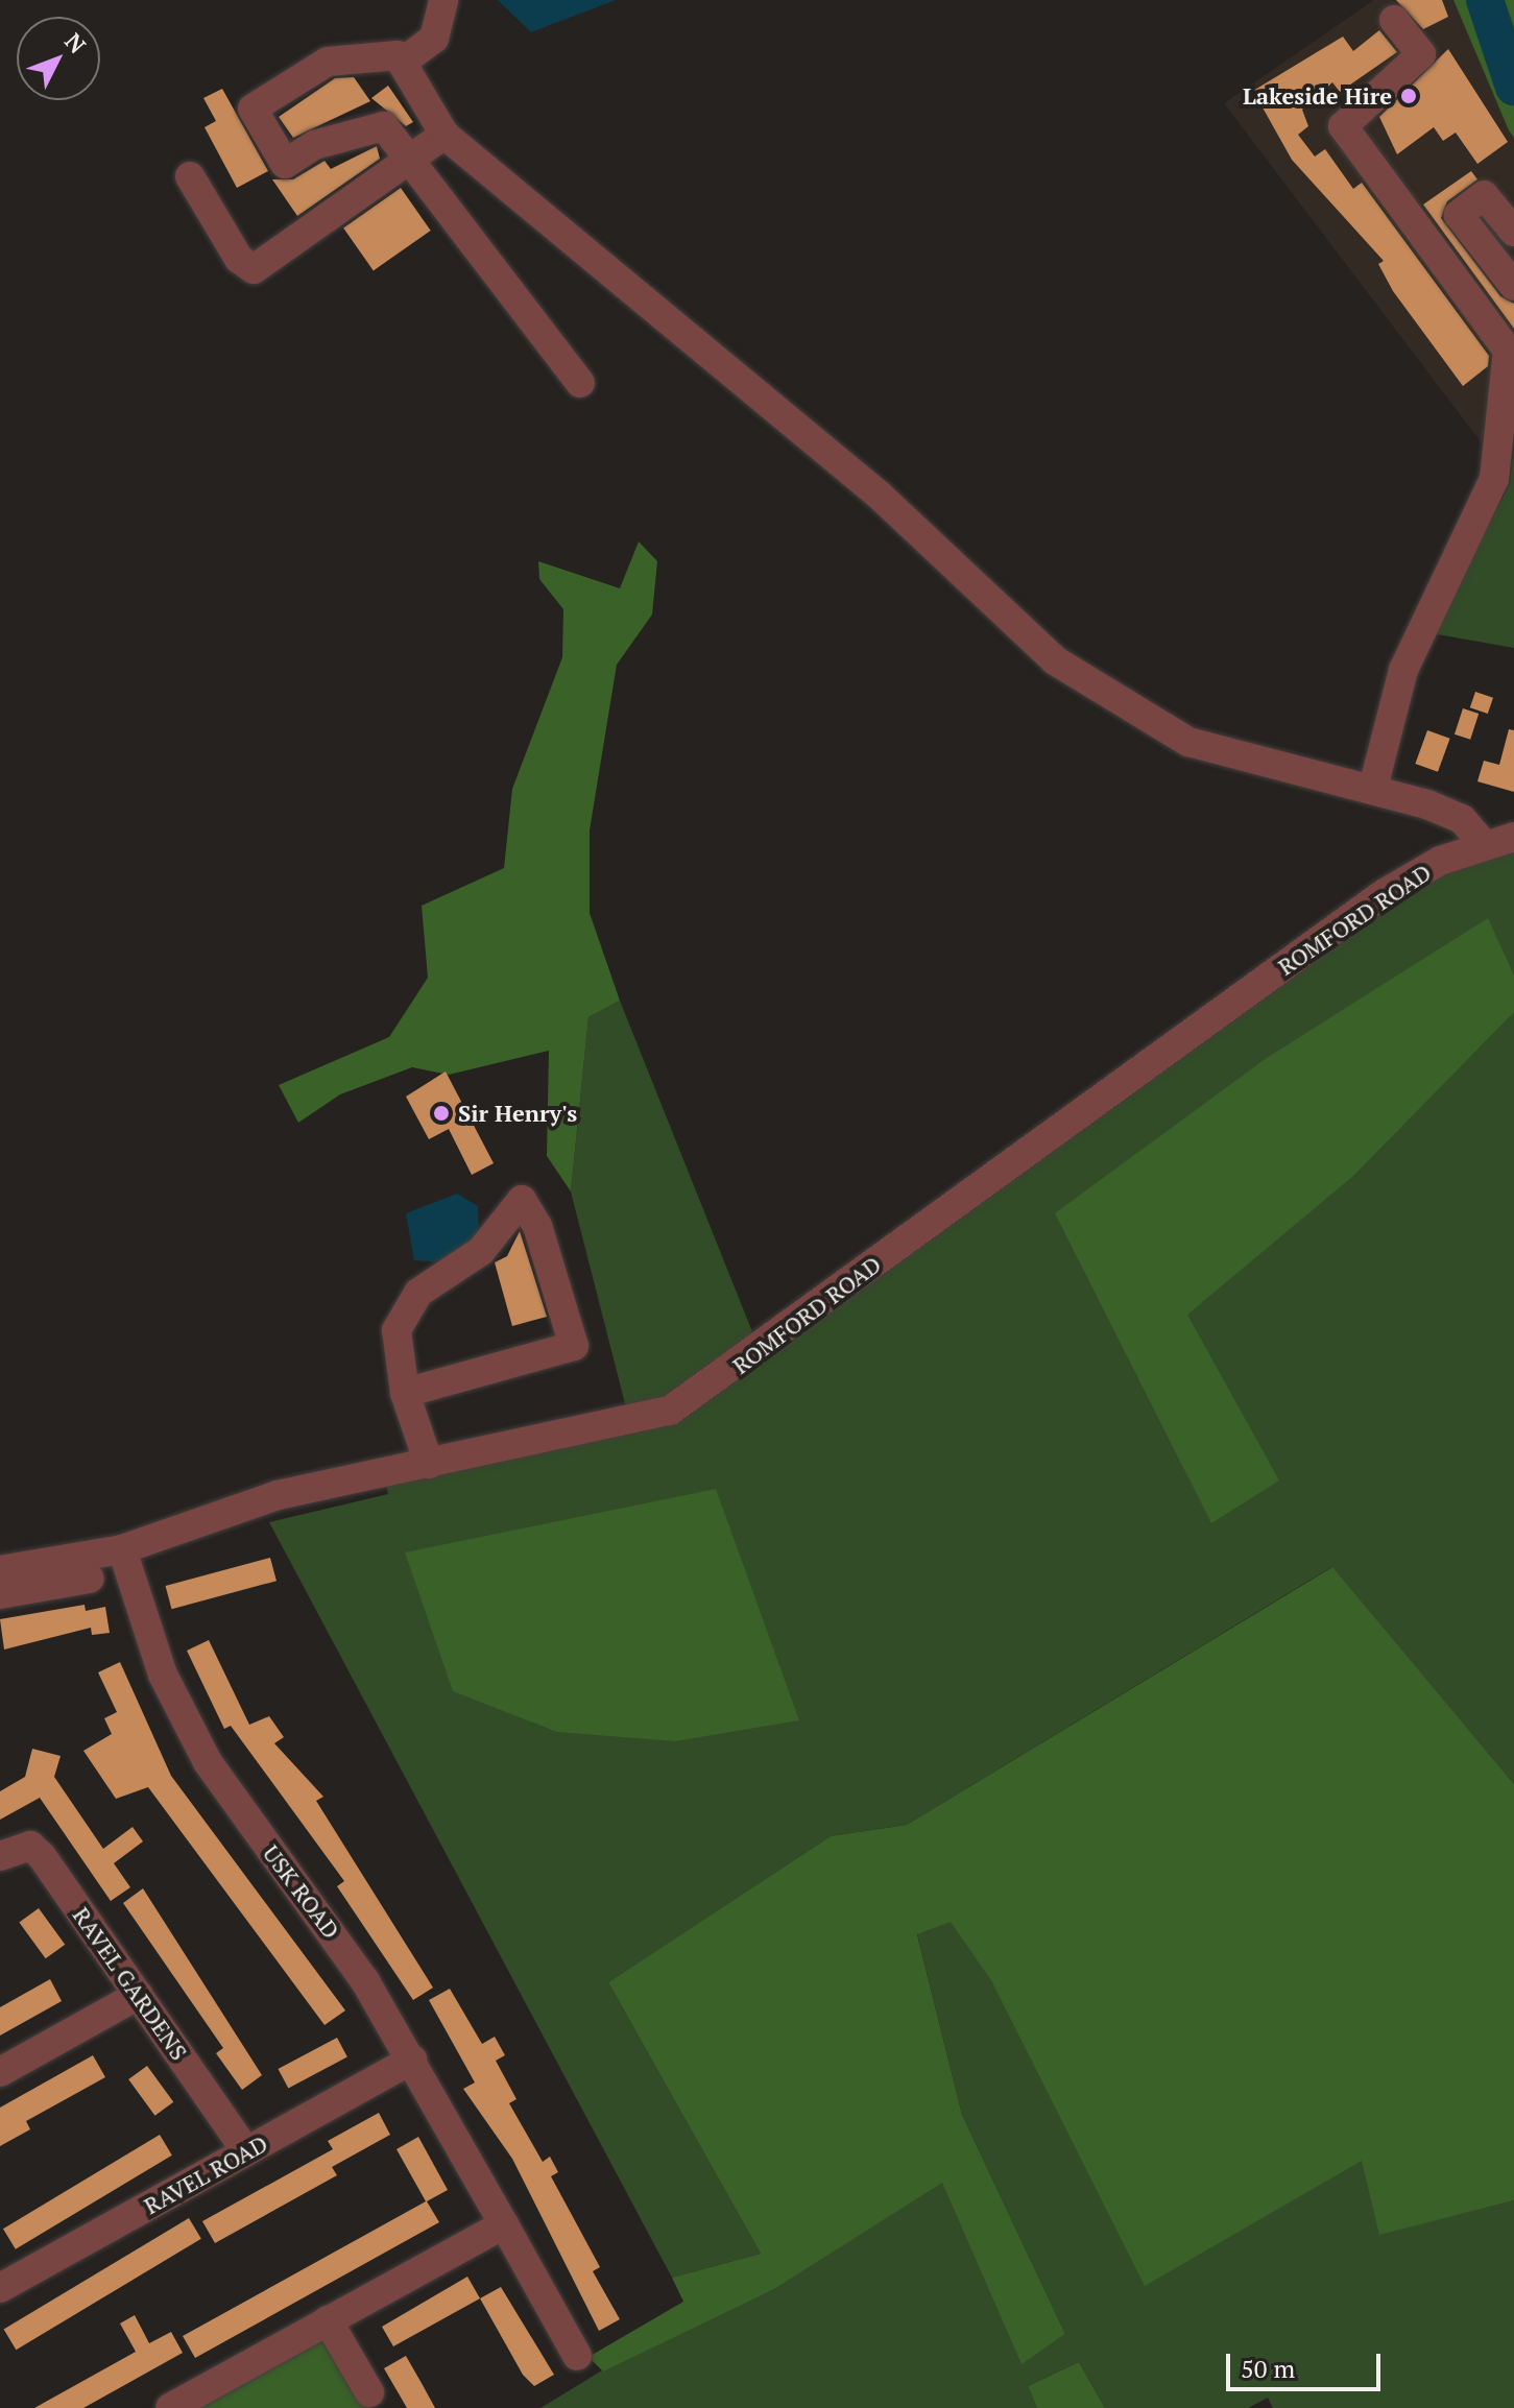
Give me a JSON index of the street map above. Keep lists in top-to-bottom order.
{
  "streets": {
    "street": [
      "ROMFORD ROAD",
      "USK ROAD",
      "RAVEL GARDENS",
      "RAVEL ROAD"
    ]
  },
  "crossings": [
    ["ROMFORD ROAD", "USK ROAD"],
    ["USK ROAD", "RAVEL ROAD"],
    ["RAVEL GARDENS", "RAVEL ROAD"]
  ],
  "places": ["Lakeside Hire", "Sir Henry's"],
  "scale_bar": "50 m",
  "north": "top right"
}
